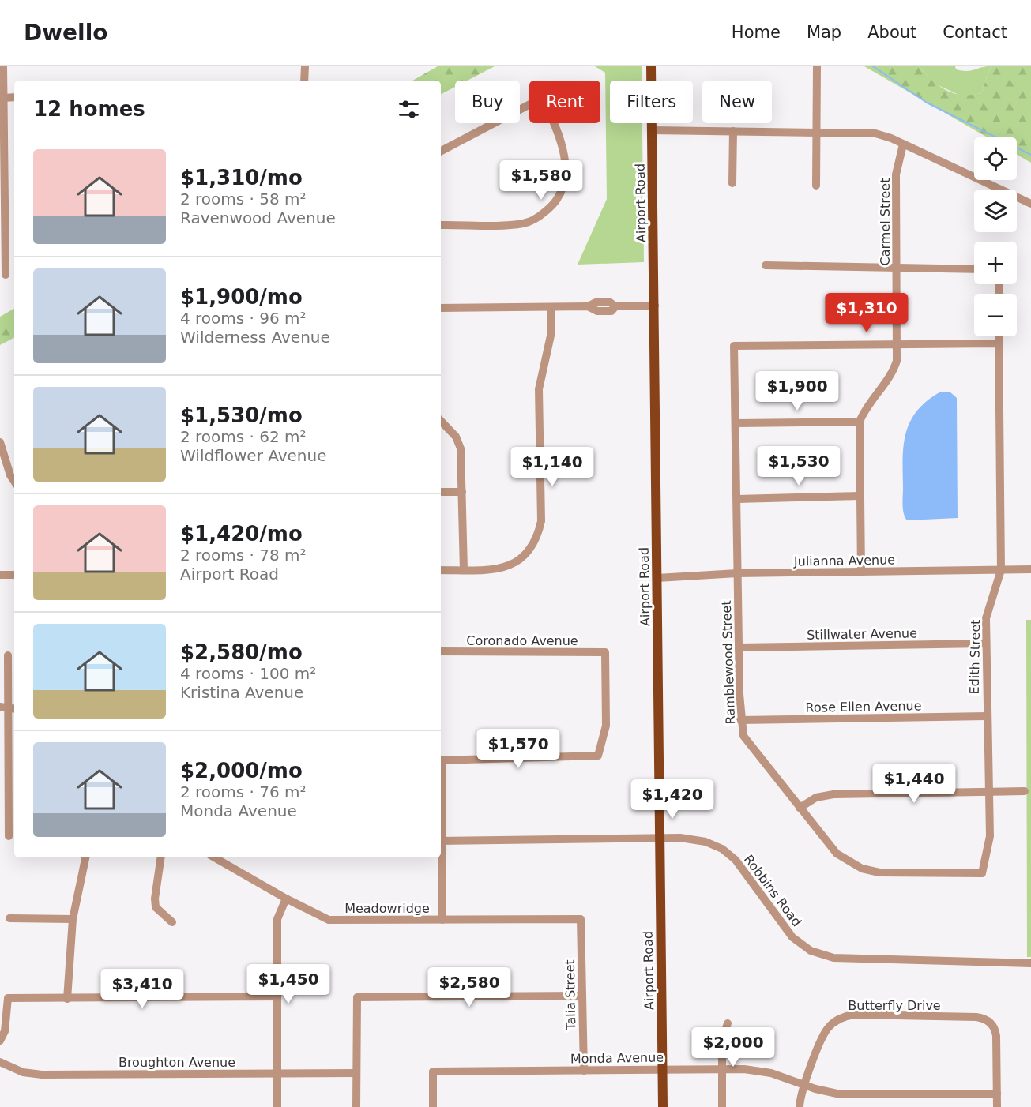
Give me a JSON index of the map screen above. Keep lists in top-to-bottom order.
{
  "streets": {
    "main road": ["Airport Road"],
    "street": [
      "Carmel Street",
      "Julianna Avenue",
      "Stillwater Avenue",
      "Coronado Avenue",
      "Edith Street",
      "Ramblewood Street",
      "Rose Ellen Avenue",
      "Robbins Road",
      "Meadowridge",
      "Talia Street",
      "Butterfly Drive",
      "Monda Avenue",
      "Broughton Avenue"
    ]
  },
  "crossings": [
    ["Airport Road", "Julianna Avenue"],
    ["Airport Road", "Robbins Road"],
    ["Airport Road", "Monda Avenue"],
    ["Carmel Street", "Julianna Avenue"],
    ["Carmel Street", "Ramblewood Street"],
    ["Julianna Avenue", "Edith Street"],
    ["Julianna Avenue", "Ramblewood Street"],
    ["Stillwater Avenue", "Edith Street"],
    ["Stillwater Avenue", "Ramblewood Street"],
    ["Edith Street", "Ramblewood Street"],
    ["Edith Street", "Rose Ellen Avenue"],
    ["Ramblewood Street", "Rose Ellen Avenue"],
    ["Meadowridge", "Talia Street"],
    ["Talia Street", "Monda Avenue"],
    ["Butterfly Drive", "Monda Avenue"]
  ],
  "page": {
    "header": "Dwello",
    "nav": [
      "Home",
      "Map",
      "About",
      "Contact"
    ],
    "chip": [
      "Buy",
      "Rent",
      "Filters",
      "New"
    ],
    "heading": "12 homes",
    "map_buttons": ["+", "−"],
    "list": [
      {
        "name": "$1,310/mo",
        "note": "2 rooms · 58 m² · Ravenwood Avenue"
      },
      {
        "name": "$1,900/mo",
        "note": "4 rooms · 96 m² · Wilderness Avenue"
      },
      {
        "name": "$1,530/mo",
        "note": "2 rooms · 62 m² · Wildflower Avenue"
      },
      {
        "name": "$1,420/mo",
        "note": "2 rooms · 78 m² · Airport Road"
      },
      {
        "name": "$2,580/mo",
        "note": "4 rooms · 100 m² · Kristina Avenue"
      },
      {
        "name": "$2,000/mo",
        "note": "2 rooms · 76 m² · Monda Avenue"
      }
    ],
    "price": [
      "$1,580",
      "$1,310",
      "$1,900",
      "$1,530",
      "$1,140",
      "$1,570",
      "$1,440",
      "$1,420",
      "$1,450",
      "$2,580",
      "$3,410",
      "$2,000"
    ]
  }
}
